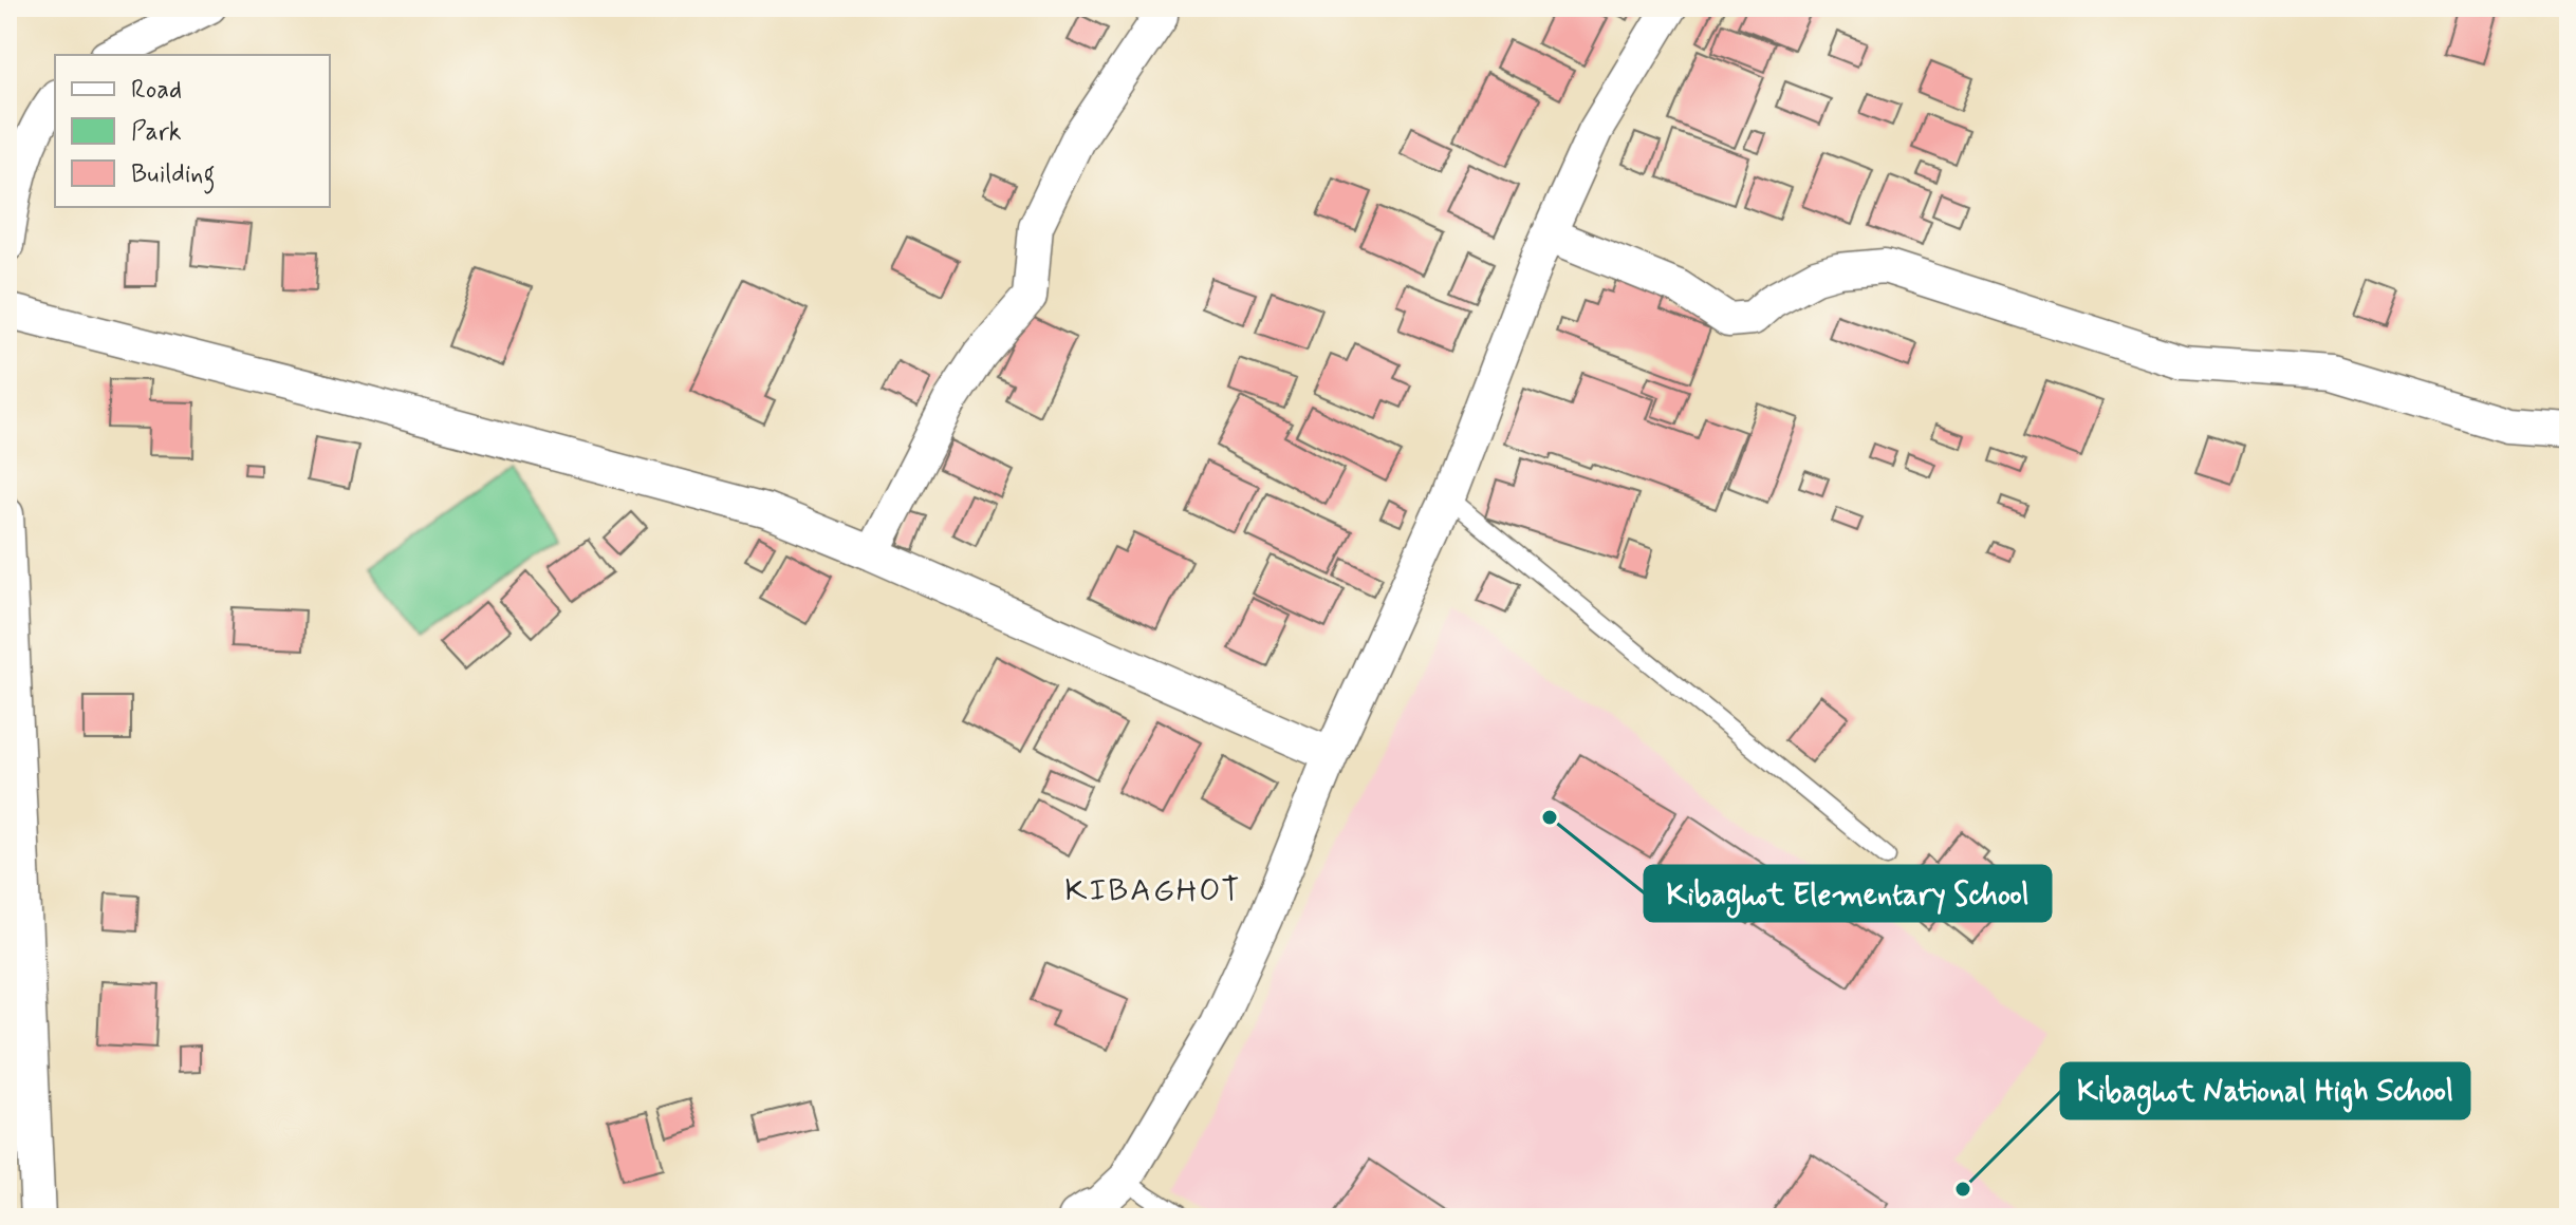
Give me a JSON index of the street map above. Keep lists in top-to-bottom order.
{
  "districts": ["KIBAGHOT"],
  "places": ["Kibaghot Elementary School", "Kibaghot National High School"],
  "legend": ["Road", "Park", "Building"]
}
